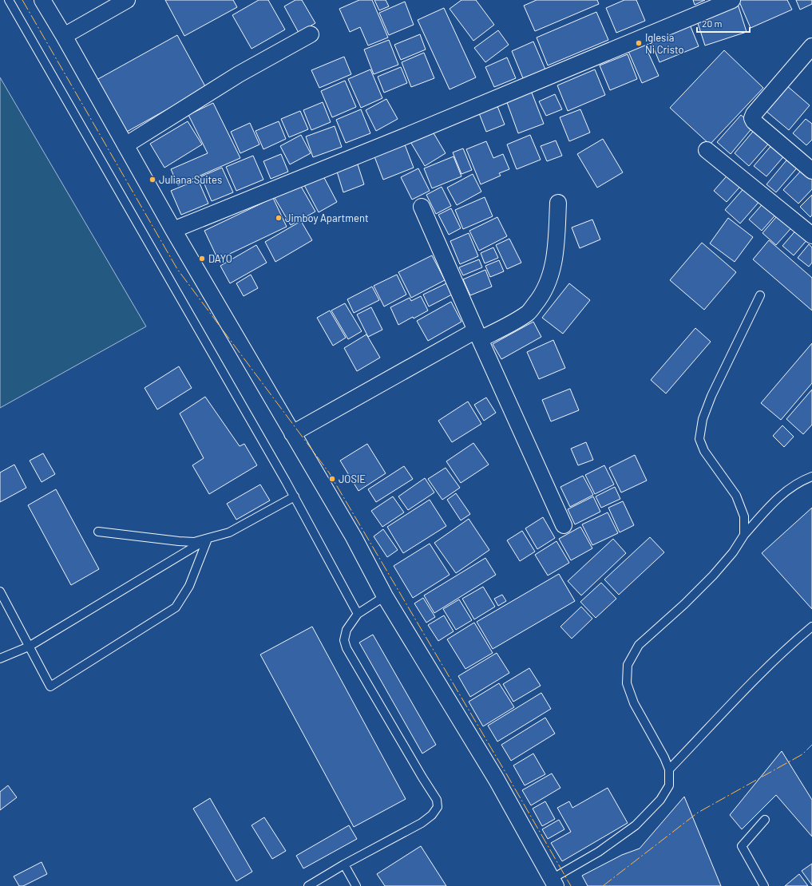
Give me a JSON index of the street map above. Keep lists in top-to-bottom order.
{
  "places": [
    "Iglesia Ni Cristo",
    "Juliana Suites",
    "Jimboy Apartment",
    "DAYO",
    "JOSIE"
  ],
  "scale_bar": "20 m"
}
